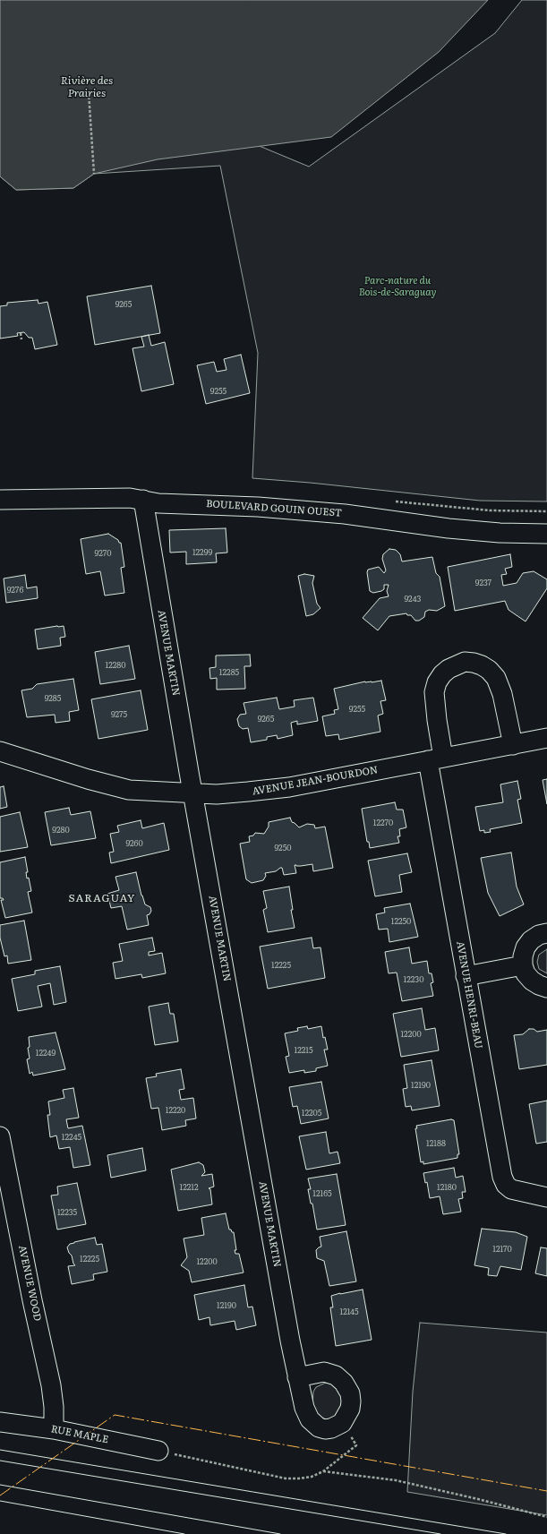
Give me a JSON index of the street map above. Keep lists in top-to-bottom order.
{
  "streets": {
    "street": [
      "BOULEVARD GOUIN OUEST",
      "AVENUE MARTIN",
      "AVENUE JEAN-BOURDON",
      "AVENUE HENRI-BEAU",
      "AVENUE WOOD",
      "RUE MAPLE"
    ]
  },
  "crossings": [
    ["BOULEVARD GOUIN OUEST", "AVENUE MARTIN"],
    ["AVENUE MARTIN", "AVENUE JEAN-BOURDON"],
    ["AVENUE JEAN-BOURDON", "AVENUE HENRI-BEAU"],
    ["AVENUE WOOD", "RUE MAPLE"]
  ],
  "districts": ["SARAGUAY"],
  "water": ["Rivière des Prairies"],
  "parks": ["Parc-nature du Bois-de-Saraguay"],
  "house_numbers": [
    "9265",
    "9255",
    "12299",
    "9270",
    "9237",
    "9276",
    "9243",
    "12280",
    "12285",
    "9285",
    "9255",
    "9275",
    "9265",
    "12270",
    "9280",
    "9260",
    "9250",
    "12250",
    "12225",
    "12230",
    "12200",
    "12215",
    "12249",
    "12190",
    "12220",
    "12205",
    "12245",
    "12188",
    "12212",
    "12180",
    "12165",
    "12235",
    "12170",
    "12225",
    "12200",
    "12190",
    "12145"
  ]
}
